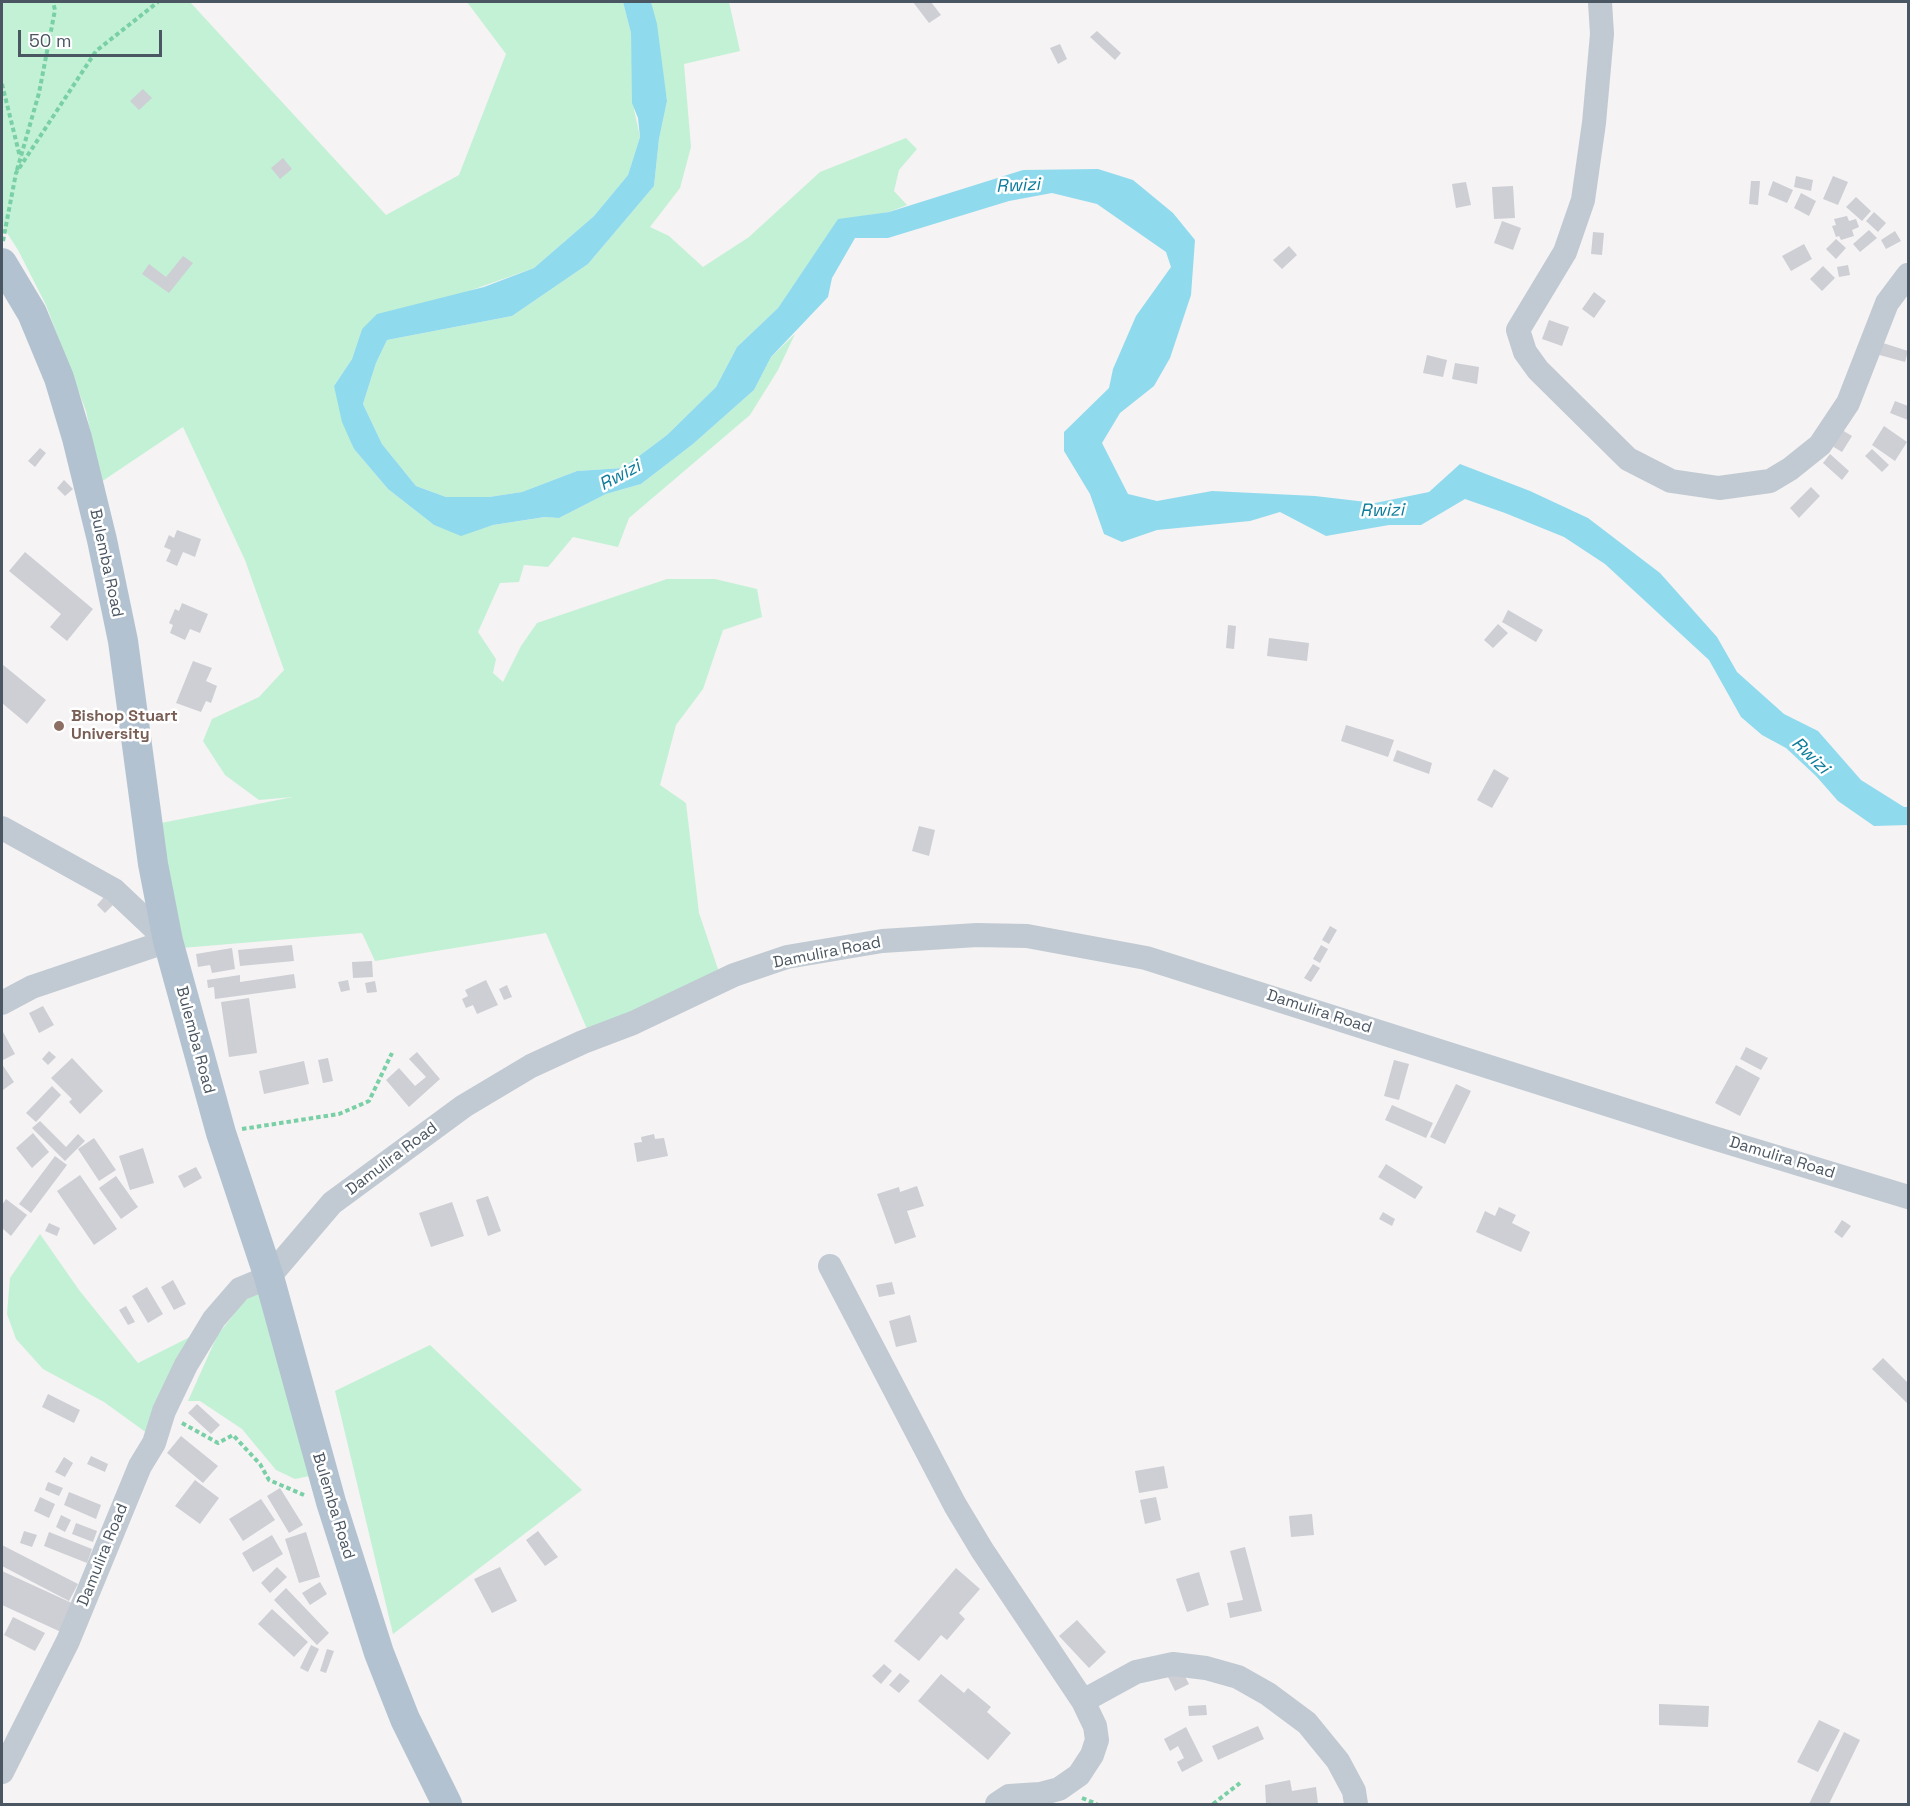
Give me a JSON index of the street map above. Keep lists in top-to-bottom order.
{
  "streets": {
    "main road": ["Bulemba Road"],
    "street": ["Damulira Road"]
  },
  "crossings": [
    ["Bulemba Road", "Damulira Road"]
  ],
  "water": ["Rwizi"],
  "places": ["Bishop Stuart University"],
  "scale_bar": "50 m"
}
